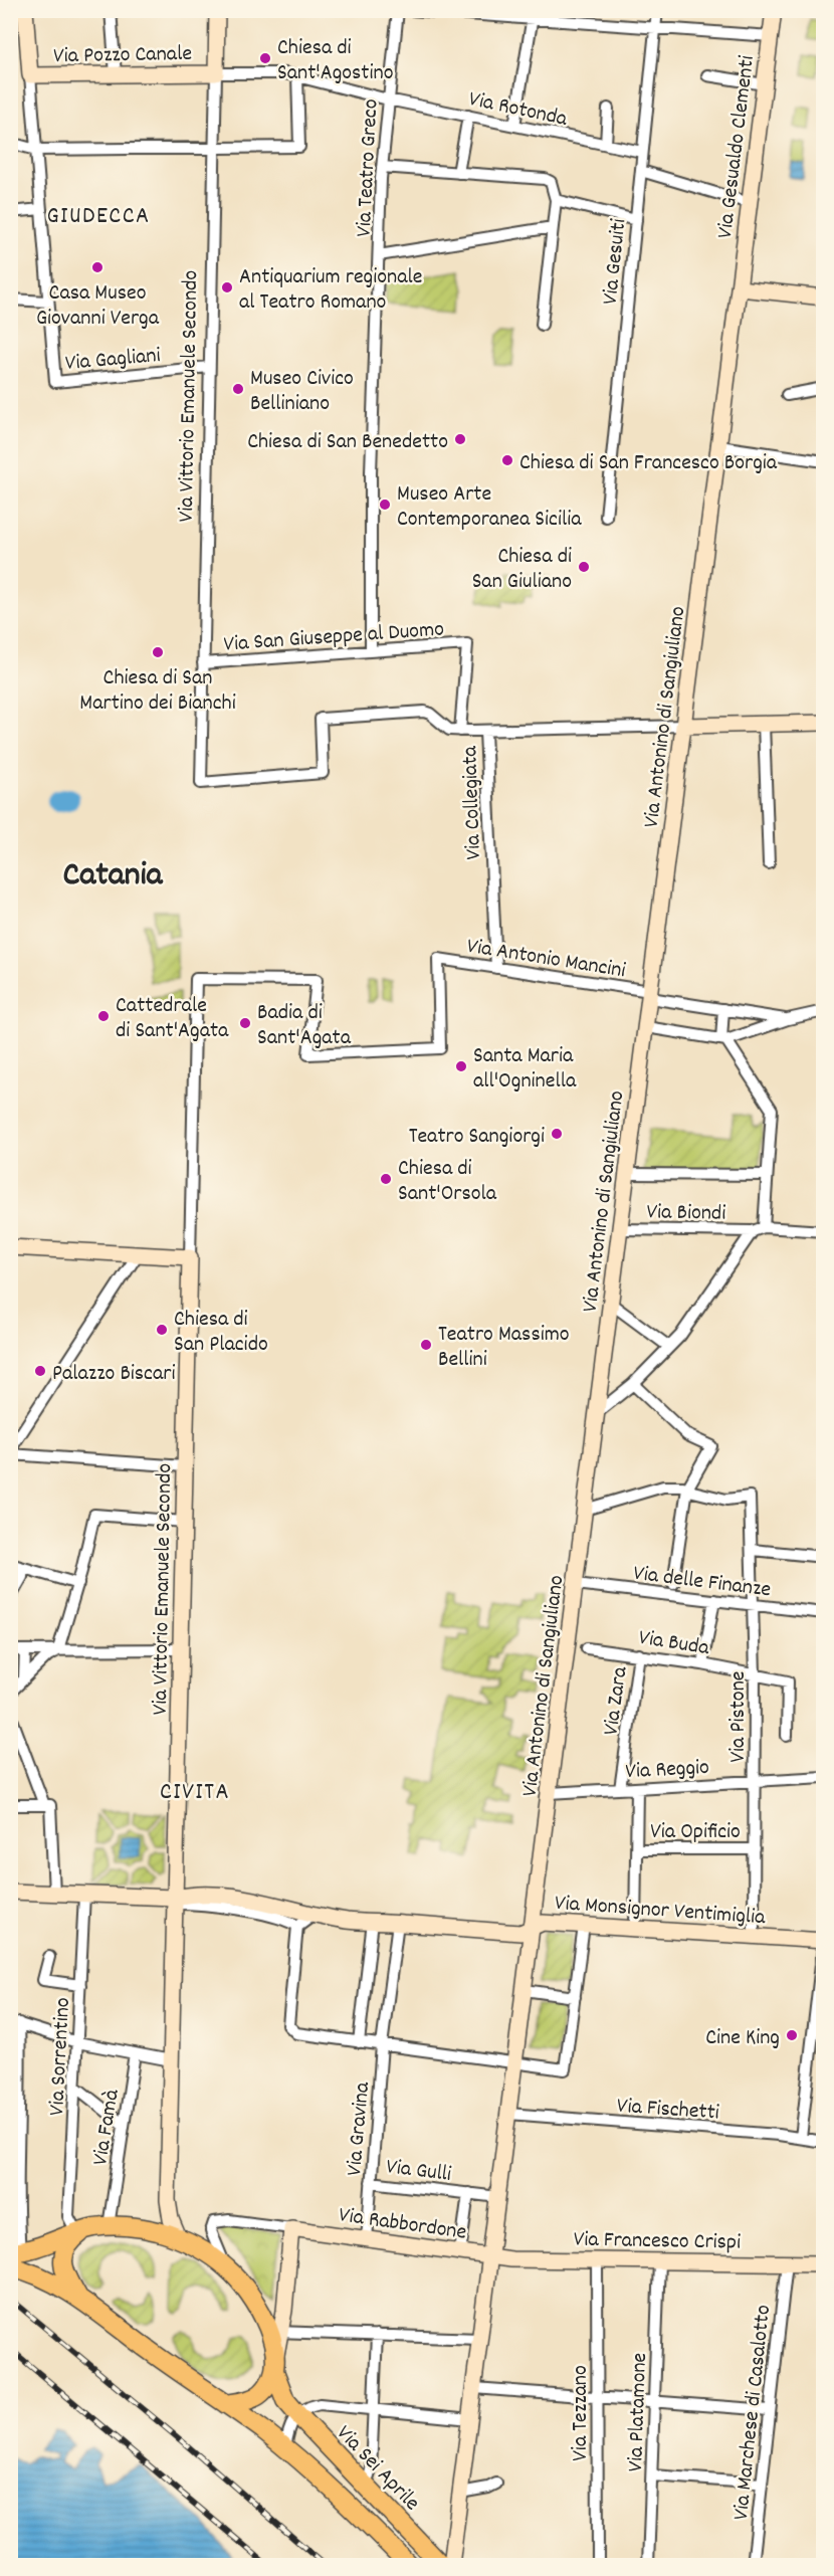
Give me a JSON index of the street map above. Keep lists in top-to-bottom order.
{
  "streets": {
    "main road": [
      "Via Pozzo Canale",
      "Via Gesualdo Clementi",
      "Via Vittorio Emanuele Secondo",
      "Via Antonino di Sangiuliano",
      "Via Monsignor Ventimiglia",
      "Via Rabbordone",
      "Via Francesco Crispi",
      "Via Sei Aprile"
    ],
    "street": [
      "Via Rotonda",
      "Via Teatro Greco",
      "Via Gesuiti",
      "Via Gagliani",
      "Via San Giuseppe al Duomo",
      "Via Collegiata",
      "Via Antonio Mancini",
      "Via Biondi",
      "Via delle Finanze",
      "Via Buda",
      "Via Zara",
      "Via Pistone",
      "Via Reggio",
      "Via Opificio",
      "Via Sorrentino",
      "Via Fischetti",
      "Via Famà",
      "Via Gravina",
      "Via Gulli",
      "Via Platamone",
      "Via Marchese di Casalotto",
      "Via Tezzano"
    ]
  },
  "crossings": [
    ["Via Pozzo Canale", "Via Rotonda"],
    ["Via Pozzo Canale", "Via Vittorio Emanuele Secondo"],
    ["Via Rotonda", "Via Teatro Greco"],
    ["Via Rotonda", "Via Gesuiti"],
    ["Via Rotonda", "Via Vittorio Emanuele Secondo"],
    ["Via Gesualdo Clementi", "Via Antonino di Sangiuliano"],
    ["Via Teatro Greco", "Via San Giuseppe al Duomo"],
    ["Via Gagliani", "Via Vittorio Emanuele Secondo"],
    ["Via Vittorio Emanuele Secondo", "Via San Giuseppe al Duomo"],
    ["Via Vittorio Emanuele Secondo", "Via Antonio Mancini"],
    ["Via Vittorio Emanuele Secondo", "Via Monsignor Ventimiglia"],
    ["Via Antonino di Sangiuliano", "Via Antonio Mancini"],
    ["Via Antonino di Sangiuliano", "Via Biondi"],
    ["Via Antonino di Sangiuliano", "Via delle Finanze"],
    ["Via Antonino di Sangiuliano", "Via Reggio"],
    ["Via Antonino di Sangiuliano", "Via Monsignor Ventimiglia"],
    ["Via Antonino di Sangiuliano", "Via Fischetti"],
    ["Via Antonino di Sangiuliano", "Via Gulli"],
    ["Via Antonino di Sangiuliano", "Via Rabbordone"],
    ["Via Antonino di Sangiuliano", "Via Francesco Crispi"],
    ["Via Collegiata", "Via Antonio Mancini"],
    ["Via delle Finanze", "Via Pistone"],
    ["Via Buda", "Via Zara"],
    ["Via Buda", "Via Pistone"],
    ["Via Zara", "Via Reggio"],
    ["Via Pistone", "Via Reggio"],
    ["Via Pistone", "Via Opificio"],
    ["Via Pistone", "Via Monsignor Ventimiglia"],
    ["Via Monsignor Ventimiglia", "Via Sorrentino"],
    ["Via Monsignor Ventimiglia", "Via Gravina"],
    ["Via Gravina", "Via Gulli"],
    ["Via Gravina", "Via Rabbordone"],
    ["Via Rabbordone", "Via Francesco Crispi"],
    ["Via Francesco Crispi", "Via Platamone"],
    ["Via Francesco Crispi", "Via Marchese di Casalotto"],
    ["Via Francesco Crispi", "Via Tezzano"]
  ],
  "districts": ["GIUDECCA", "Catania", "CIVITA"],
  "places": [
    "Chiesa di Sant'Agostino",
    "Casa Museo Giovanni Verga",
    "Antiquarium regionale al Teatro Romano",
    "Museo Civico Belliniano",
    "Chiesa di San Benedetto",
    "Chiesa di San Francesco Borgia",
    "Museo Arte Contemporanea Sicilia",
    "Chiesa di San Giuliano",
    "Chiesa di San Martino dei Bianchi",
    "Cattedrale di Sant'Agata",
    "Badia di Sant'Agata",
    "Santa Maria all'Ogninella",
    "Teatro Sangiorgi",
    "Chiesa di Sant'Orsola",
    "Chiesa di San Placido",
    "Teatro Massimo Bellini",
    "Palazzo Biscari",
    "Cine King"
  ]
}
